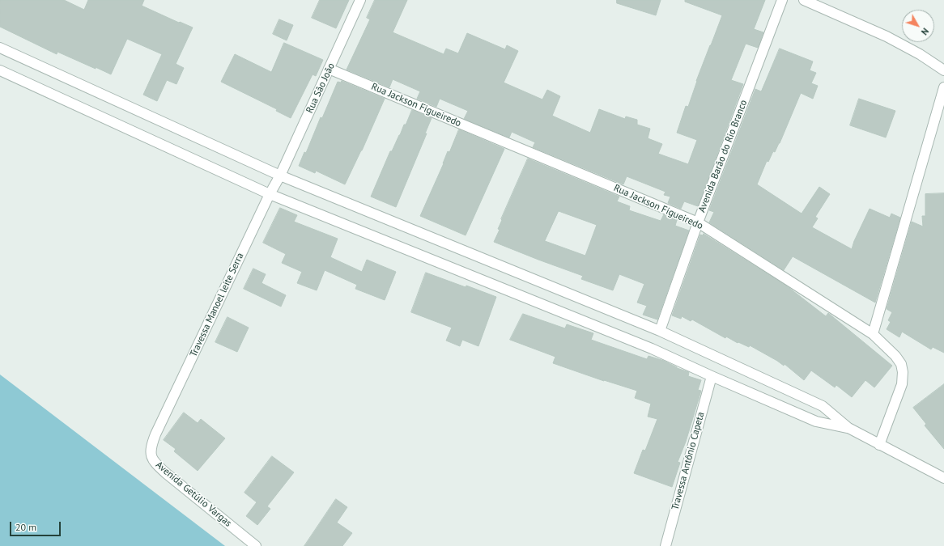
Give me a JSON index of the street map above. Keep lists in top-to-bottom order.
{
  "streets": {
    "street": [
      "Rua São João",
      "Rua Jackson Figueiredo",
      "Avenida Barão do Rio Branco",
      "Travessa Manoel leite Serra",
      "Travessa Antônio Capeta",
      "Avenida Getúlio Vargas"
    ]
  },
  "crossings": [
    ["Rua São João", "Rua Jackson Figueiredo"],
    ["Rua São João", "Travessa Manoel leite Serra"],
    ["Rua Jackson Figueiredo", "Avenida Barão do Rio Branco"],
    ["Travessa Manoel leite Serra", "Avenida Getúlio Vargas"]
  ],
  "scale_bar": "20 m",
  "north": "bottom right"
}
